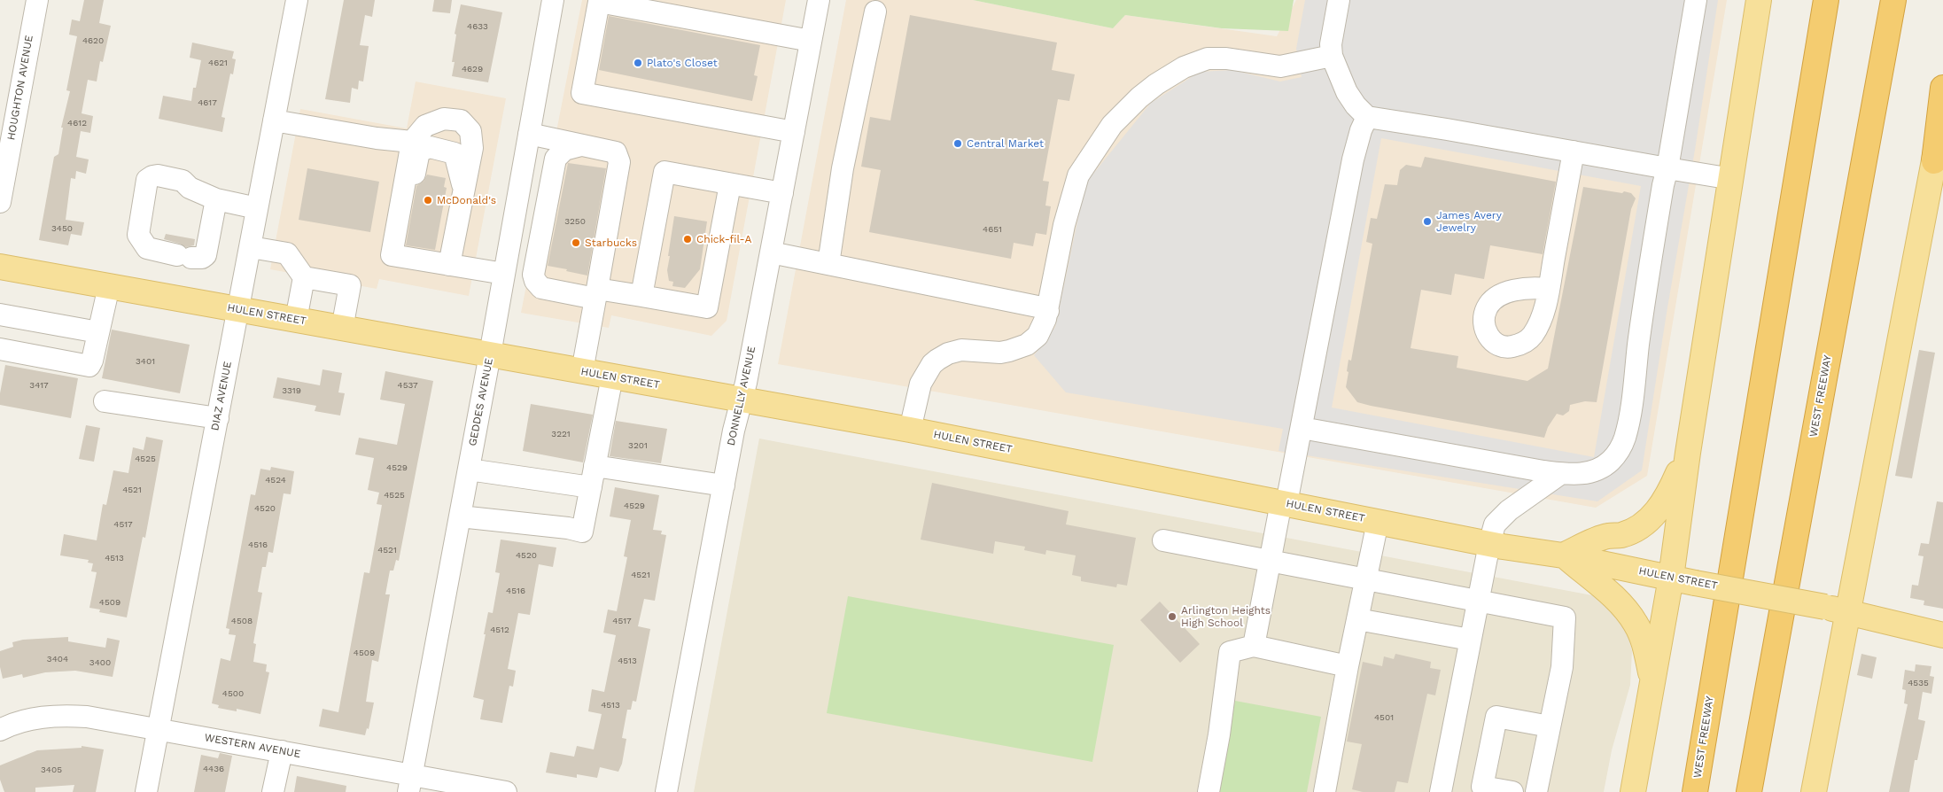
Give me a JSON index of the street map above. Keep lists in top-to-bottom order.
{
  "streets": {
    "highway": ["WEST FREEWAY"],
    "main road": ["HULEN STREET"],
    "street": [
      "HOUGHTON AVENUE",
      "DIAZ AVENUE",
      "DONNELLY AVENUE",
      "GEDDES AVENUE",
      "WESTERN AVENUE"
    ]
  },
  "crossings": [
    ["HULEN STREET", "DIAZ AVENUE"],
    ["HULEN STREET", "DONNELLY AVENUE"],
    ["HULEN STREET", "GEDDES AVENUE"],
    ["DIAZ AVENUE", "WESTERN AVENUE"],
    ["GEDDES AVENUE", "WESTERN AVENUE"]
  ],
  "places": [
    "Plato's Closet",
    "Central Market",
    "McDonald's",
    "James Avery Jewelry",
    "Chick-fil-A",
    "Starbucks",
    "Arlington Heights High School"
  ],
  "house_numbers": [
    "4633",
    "4620",
    "4621",
    "4629",
    "4617",
    "4612",
    "3250",
    "3450",
    "4651",
    "3401",
    "3417",
    "4537",
    "3319",
    "3221",
    "3201",
    "4525",
    "4529",
    "4524",
    "4521",
    "4525",
    "4529",
    "4520",
    "4517",
    "4516",
    "4521",
    "4520",
    "4513",
    "4521",
    "4516",
    "4509",
    "4508",
    "4517",
    "4512",
    "4509",
    "3404",
    "4513",
    "3400",
    "4535",
    "4500",
    "4513",
    "4501",
    "4436",
    "3405"
  ]
}
